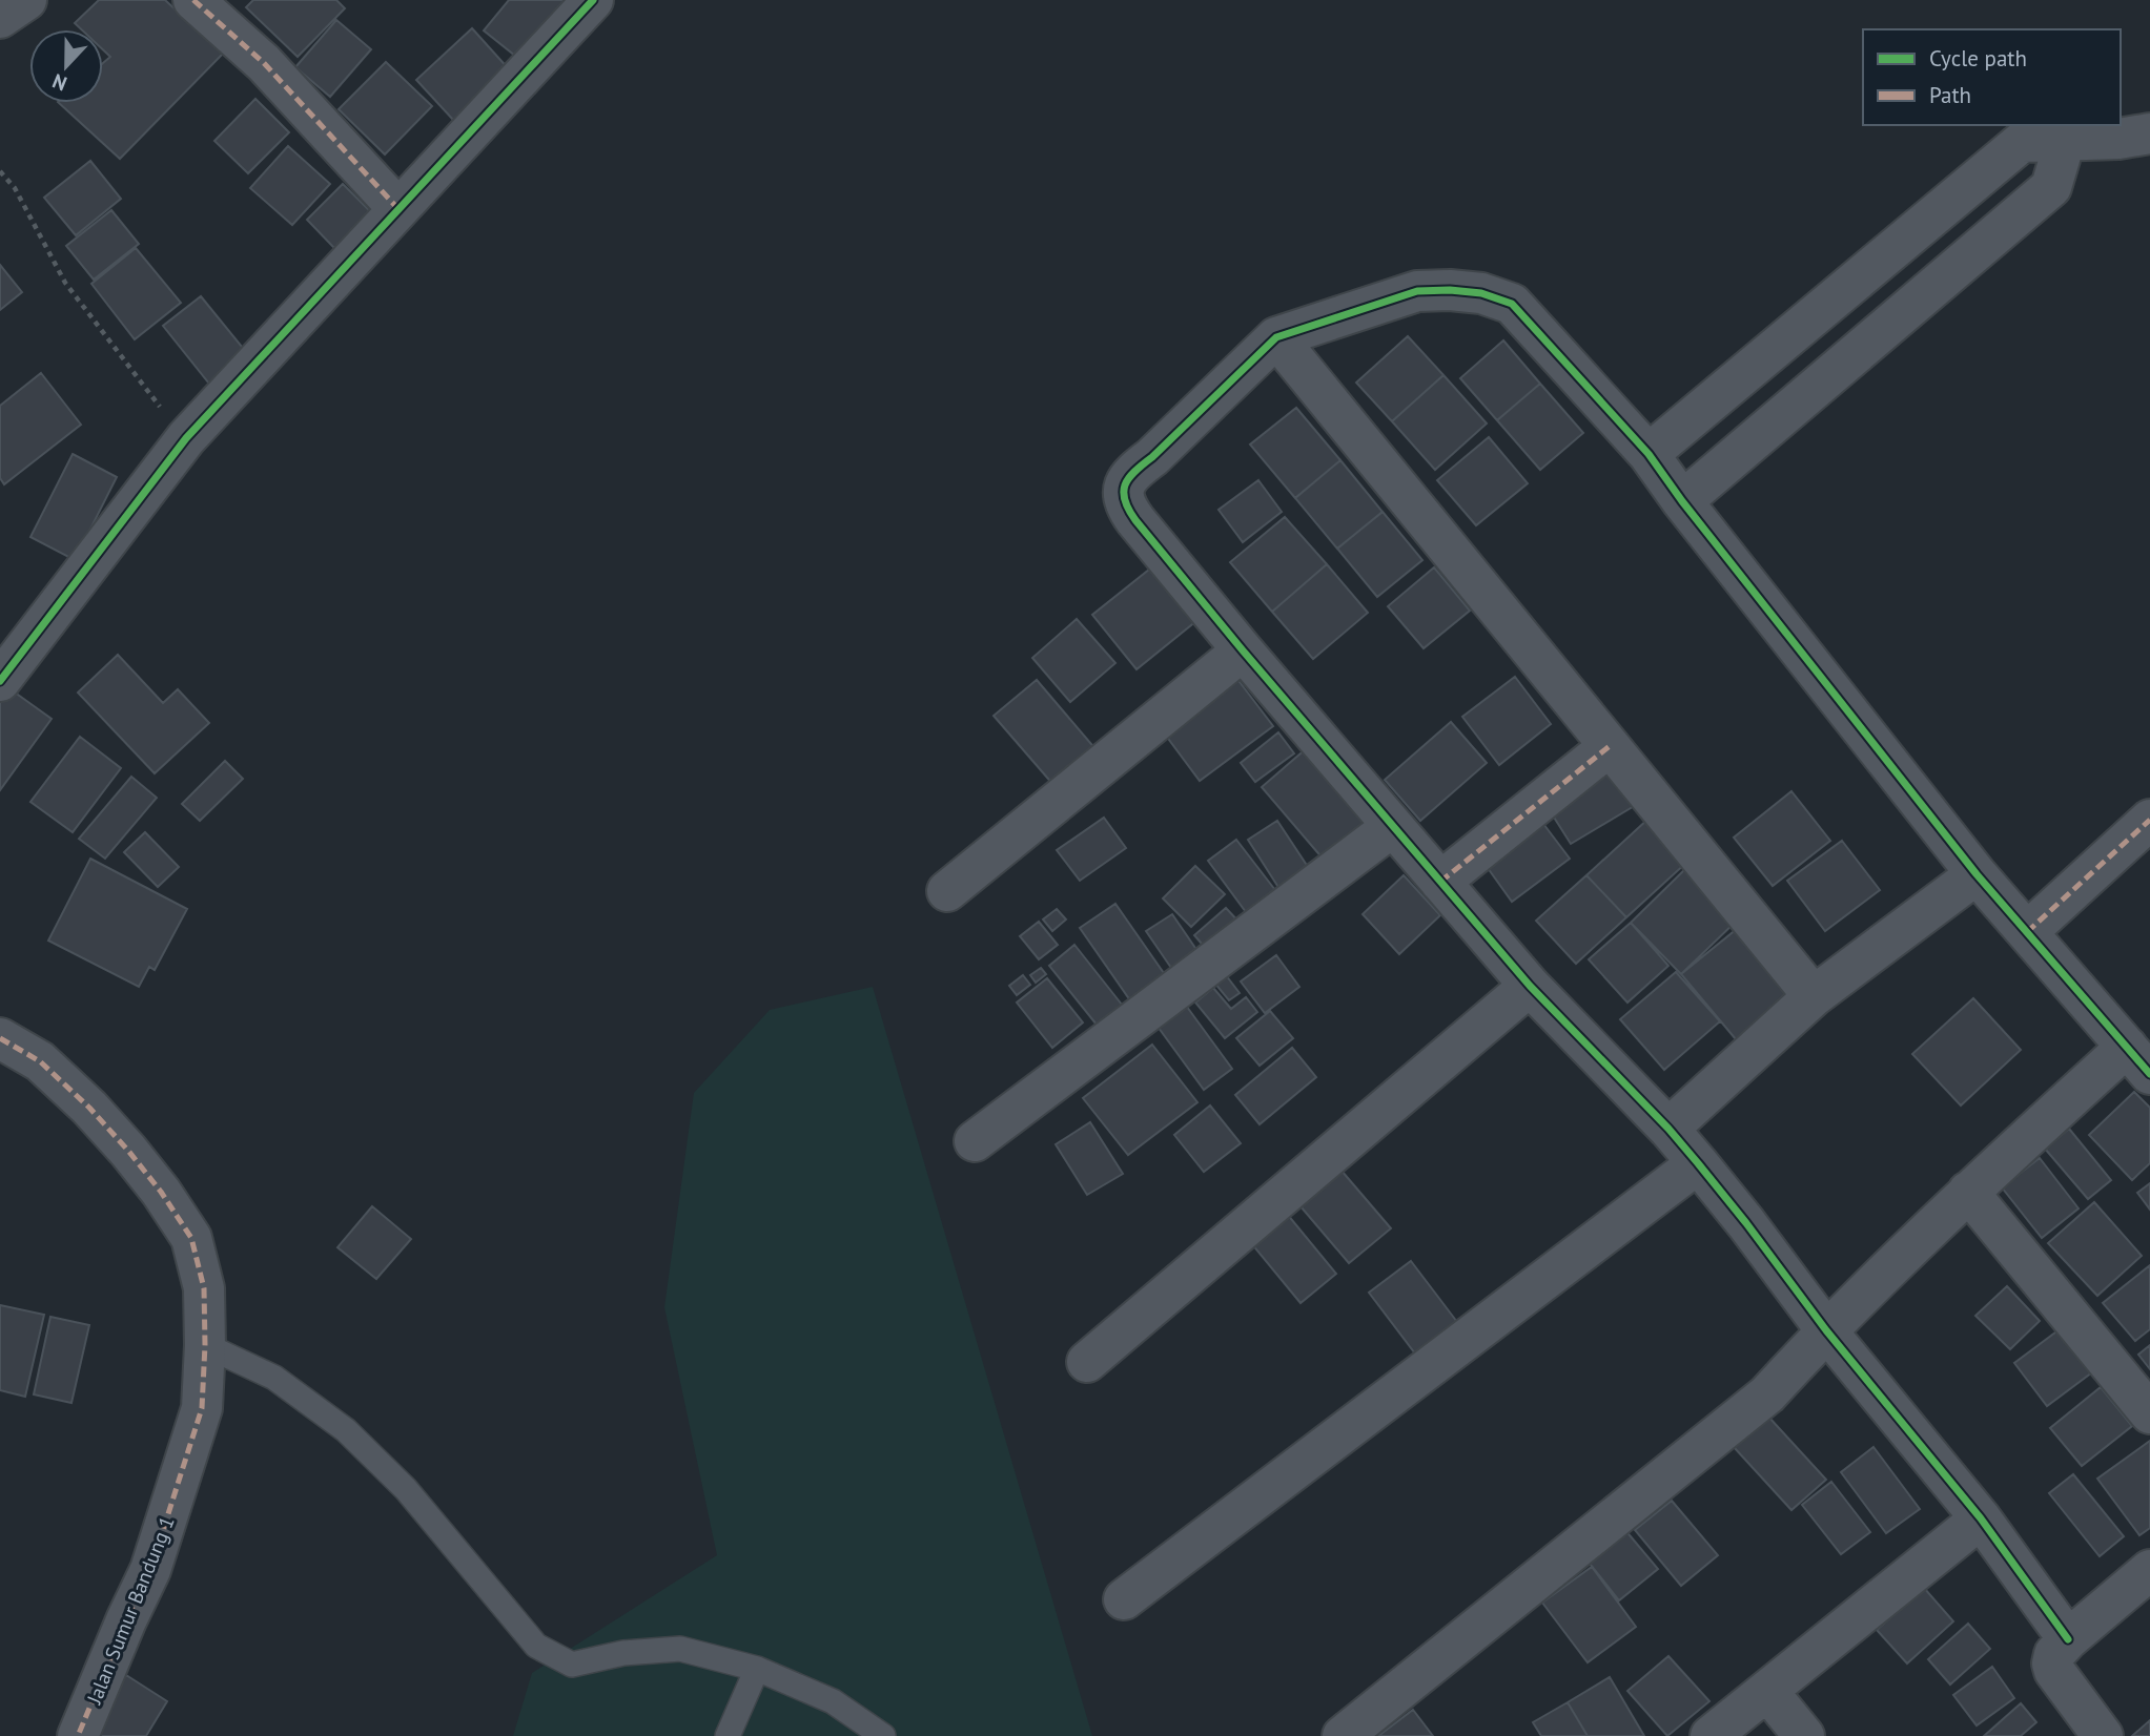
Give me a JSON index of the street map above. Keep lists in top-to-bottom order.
{
  "streets": {
    "street": ["Jalan Sumur Bandung 1"]
  },
  "legend": ["Cycle path", "Path"],
  "north": "bottom"
}
